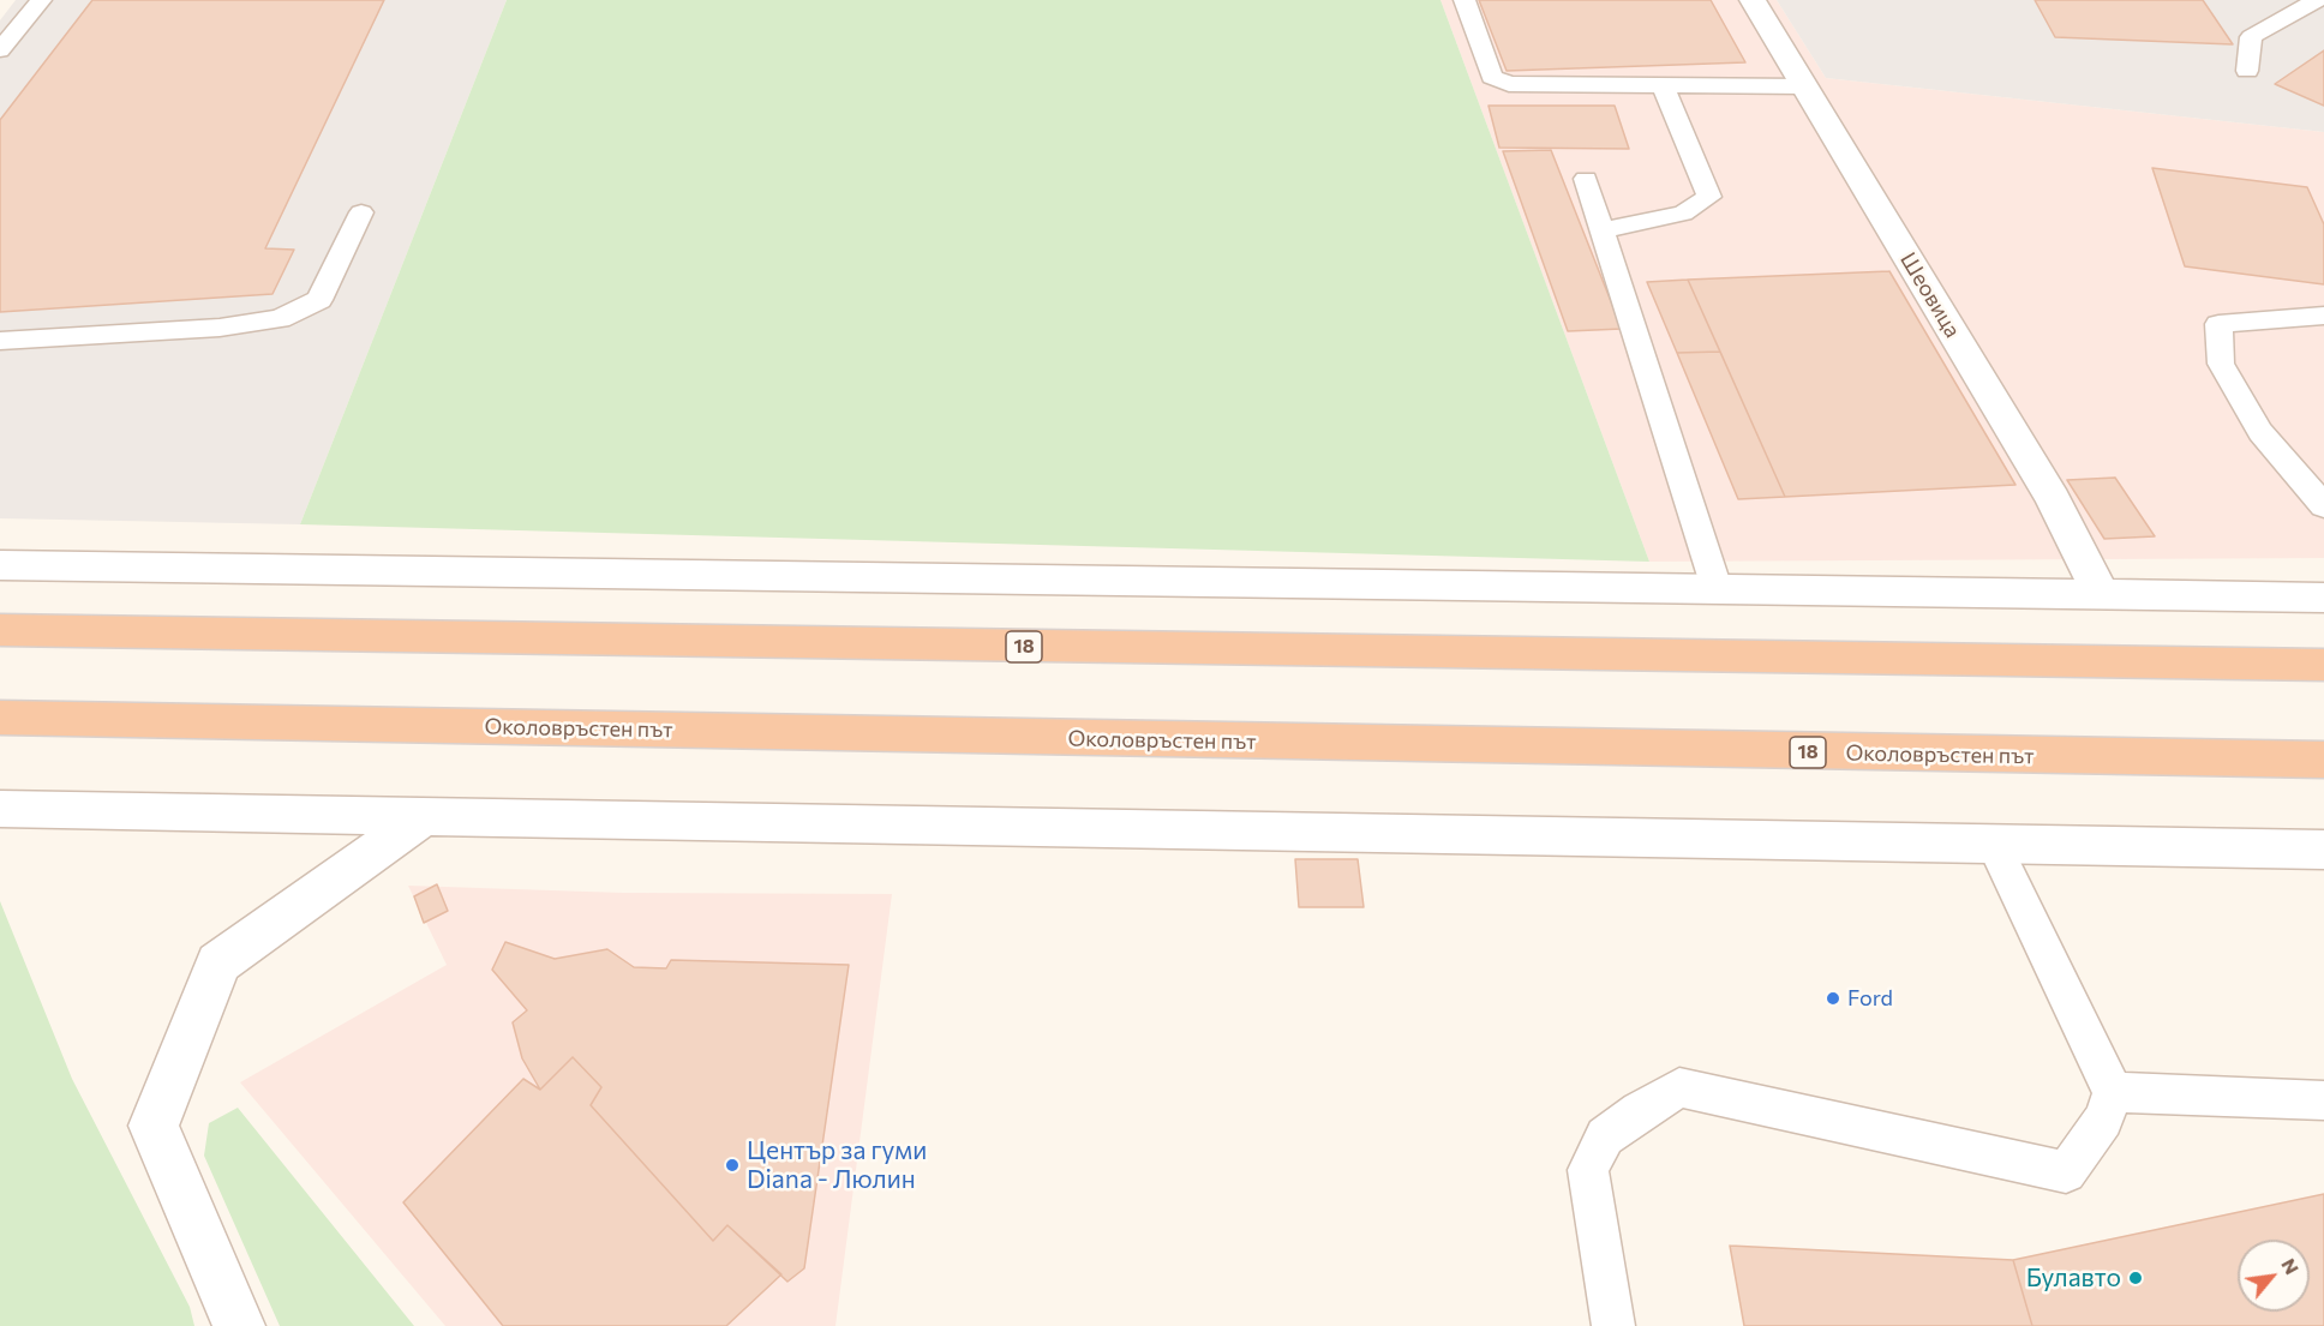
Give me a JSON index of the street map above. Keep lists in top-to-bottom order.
{
  "streets": {
    "highway": ["18", "Околовръстен път"],
    "street": ["Шеовица"]
  },
  "places": ["Ford", "Център за гуми Diana - Люлин", "Булавто"],
  "north": "top right"
}
